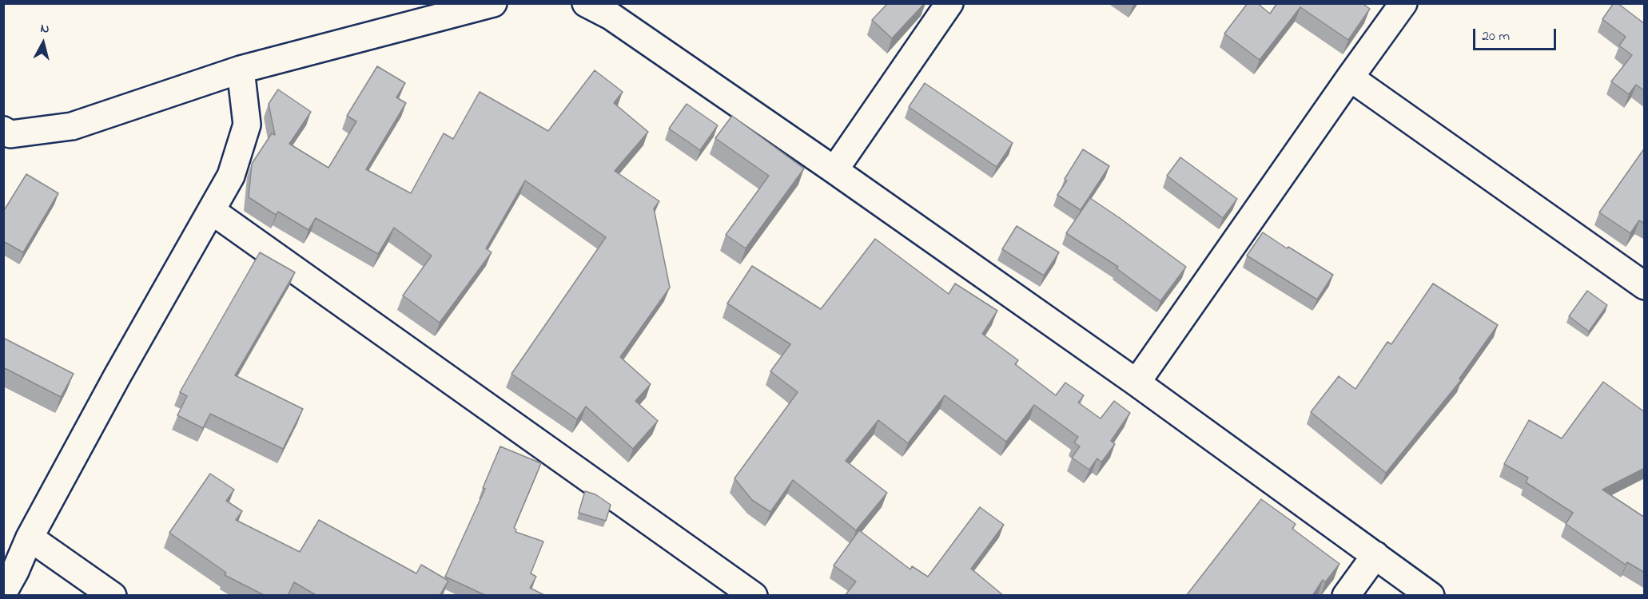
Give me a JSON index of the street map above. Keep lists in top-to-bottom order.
{
  "scale_bar": "20 m",
  "north": "top"
}
